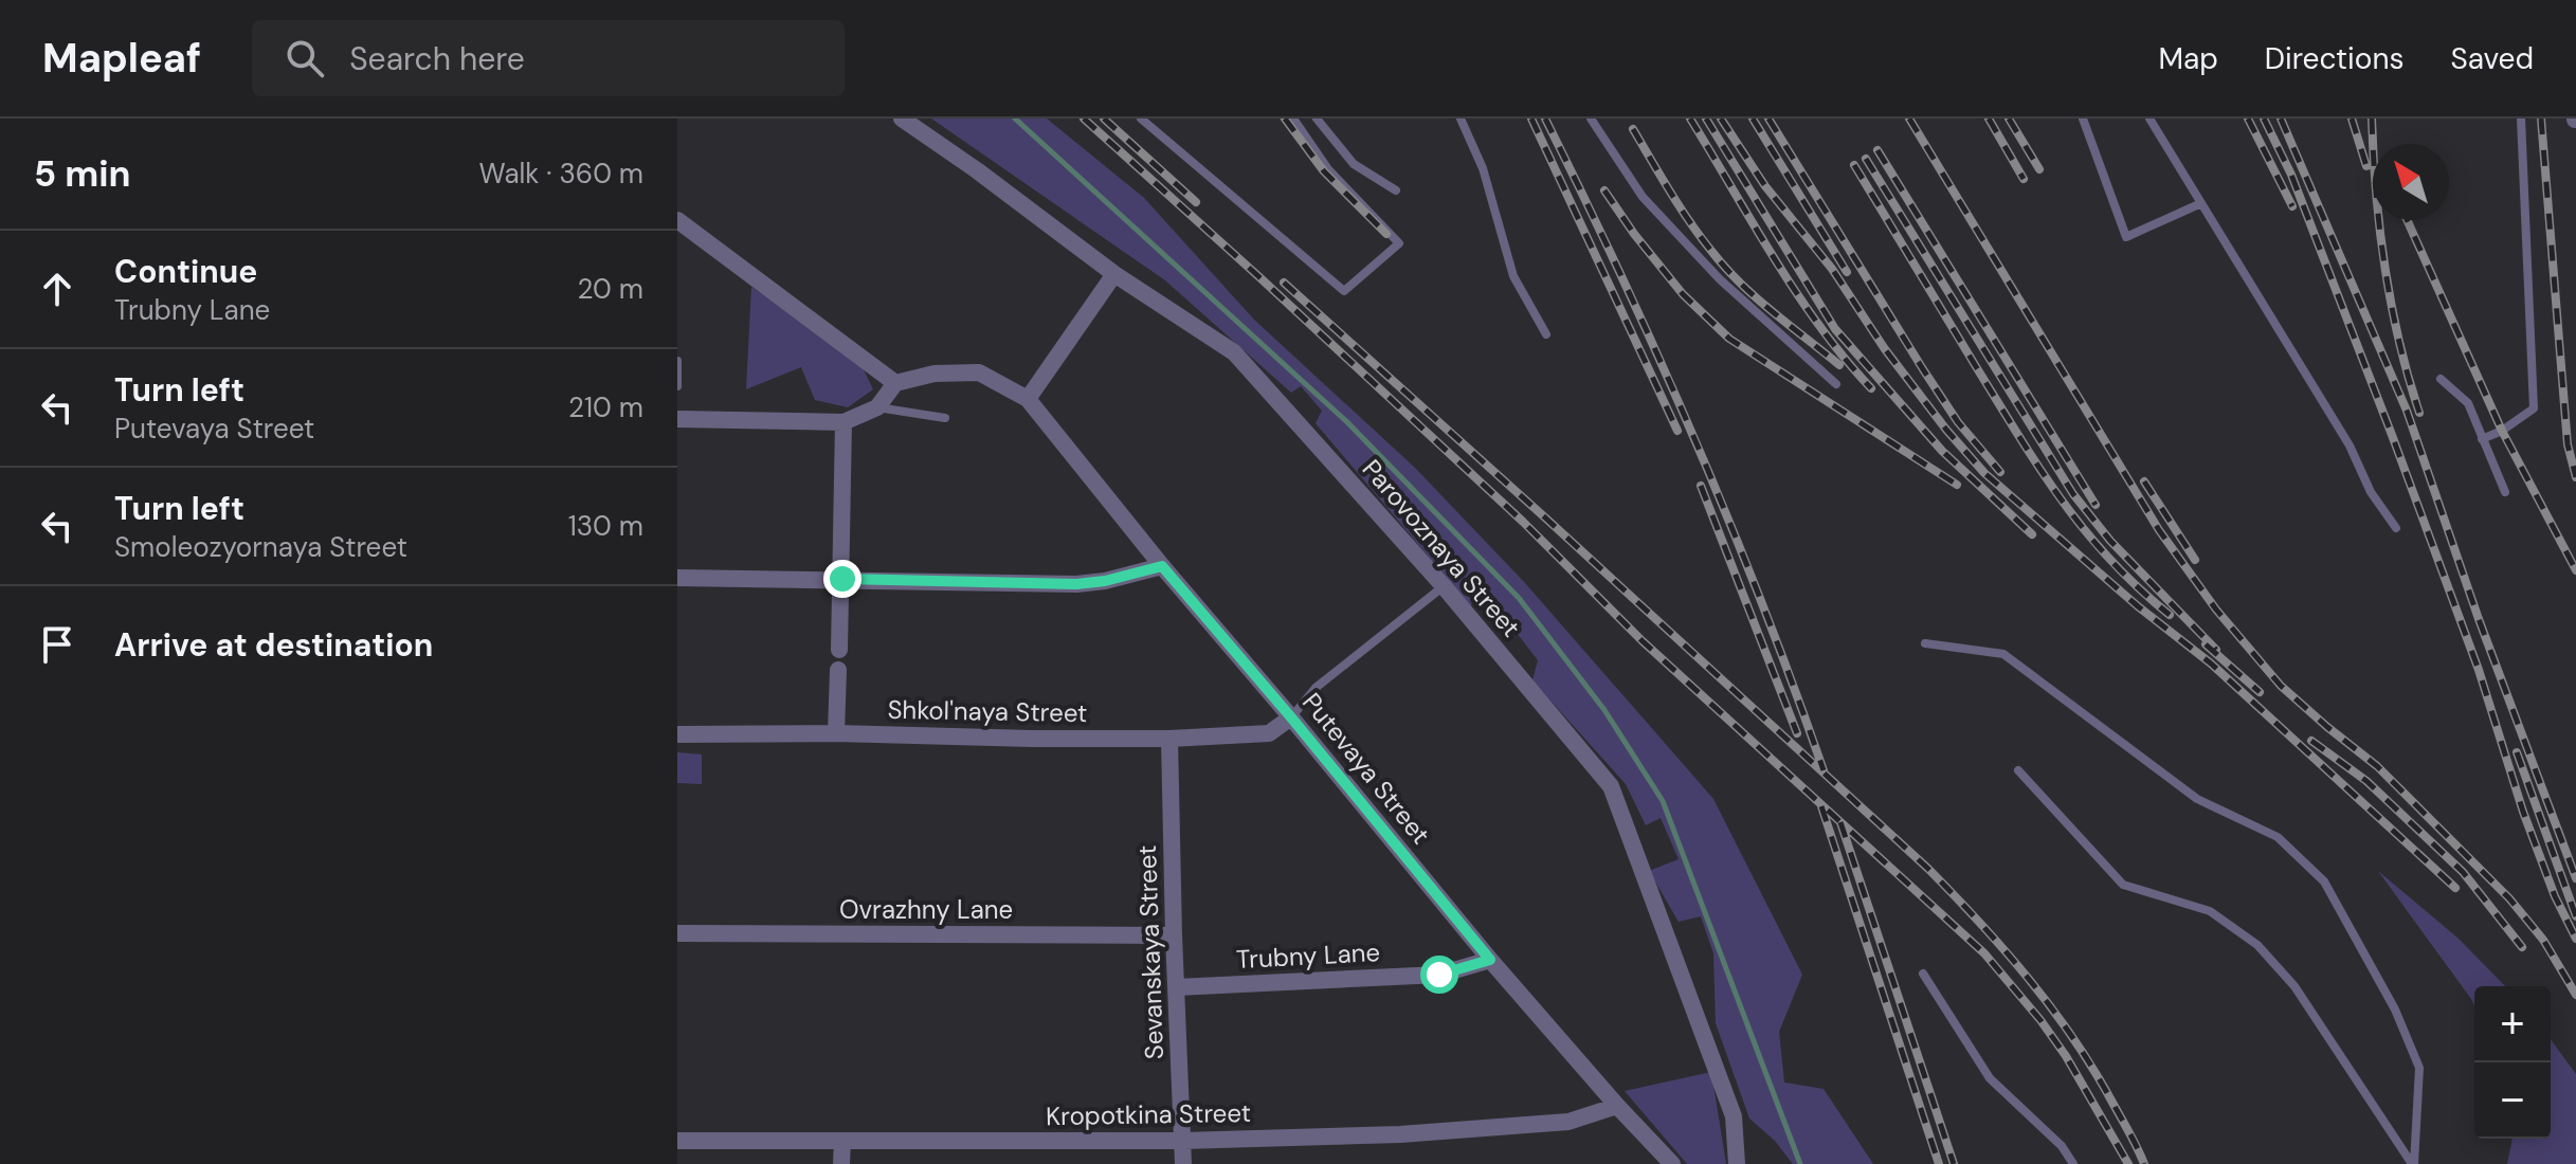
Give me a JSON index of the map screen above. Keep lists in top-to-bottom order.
{
  "streets": {
    "street": [
      "Parovoznaya Street",
      "Shkol'naya Street",
      "Putevaya Street",
      "Ovrazhny Lane",
      "Sevanskaya Street",
      "Trubny Lane",
      "Kropotkina Street"
    ]
  },
  "crossings": [
    ["Shkol'naya Street", "Putevaya Street"],
    ["Shkol'naya Street", "Sevanskaya Street"],
    ["Putevaya Street", "Trubny Lane"],
    ["Putevaya Street", "Kropotkina Street"],
    ["Ovrazhny Lane", "Sevanskaya Street"],
    ["Sevanskaya Street", "Trubny Lane"],
    ["Sevanskaya Street", "Kropotkina Street"]
  ],
  "north": "top left",
  "page": {
    "header": "Mapleaf",
    "search": "Search here",
    "nav": ["Map", "Directions", "Saved"],
    "heading": ["5 min", "Walk · 360 m"],
    "list": [
      ["Continue", "Trubny Lane", "20 m"],
      ["Turn left", "Putevaya Street", "210 m"],
      ["Turn left", "Smoleozyornaya Street", "130 m"],
      "Arrive at destination"
    ],
    "map_buttons": ["+", "−"]
  }
}
